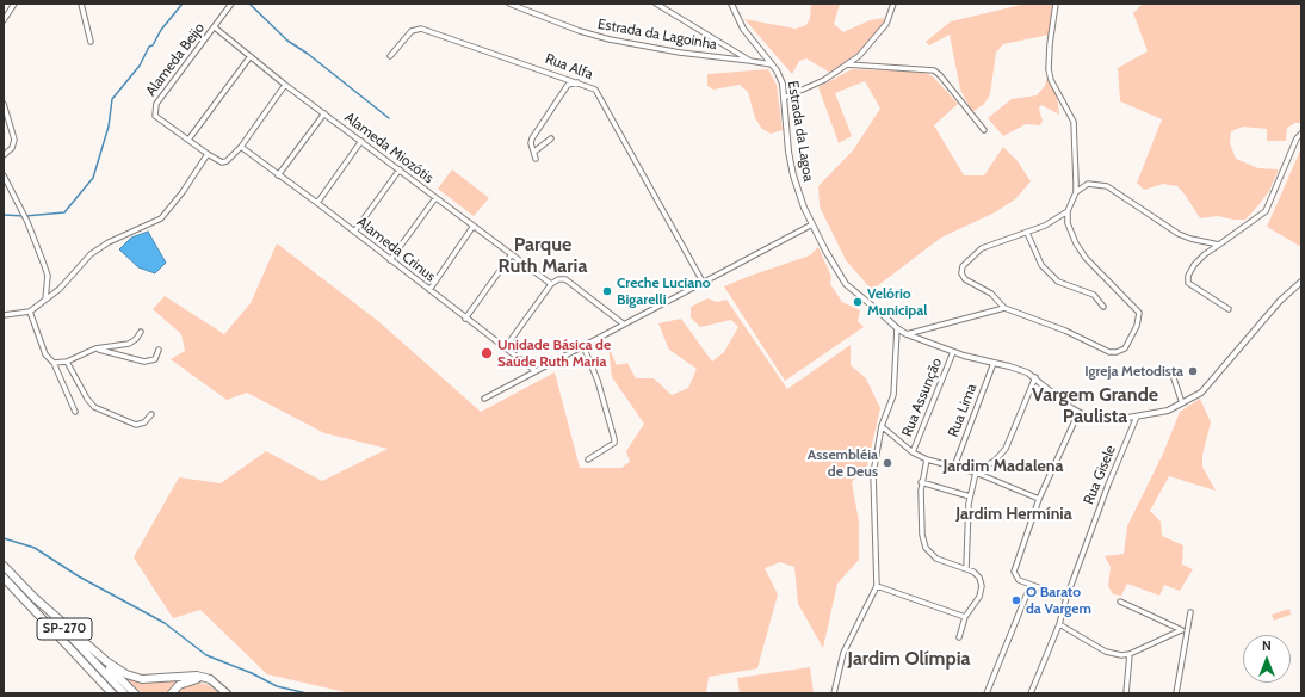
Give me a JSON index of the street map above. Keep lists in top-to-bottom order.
{
  "streets": {
    "highway": ["SP-270"],
    "street": [
      "Estrada da Lagoinha",
      "Alameda Beijo",
      "Rua Alfa",
      "Estrada da Lagoa",
      "Alameda Miozótis",
      "Alameda Crinus",
      "Rua Assunção",
      "Rua Lima",
      "Rua Gisele"
    ]
  },
  "crossings": [
    ["Estrada da Lagoinha", "Estrada da Lagoa"],
    ["Alameda Beijo", "Alameda Miozótis"],
    ["Estrada da Lagoa", "Rua Assunção"],
    ["Estrada da Lagoa", "Rua Lima"]
  ],
  "districts": [
    "Parque Ruth Maria",
    "Vargem Grande Paulista",
    "Jardim Madalena",
    "Jardim Hermínia",
    "Jardim Olímpia"
  ],
  "places": [
    "Creche Luciano Bigarelli",
    "Velório Municipal",
    "Unidade Básica de Saúde Ruth Maria",
    "Igreja Metodista",
    "Assembléia de Deus",
    "O Barato da Vargem"
  ],
  "north": "top"
}
